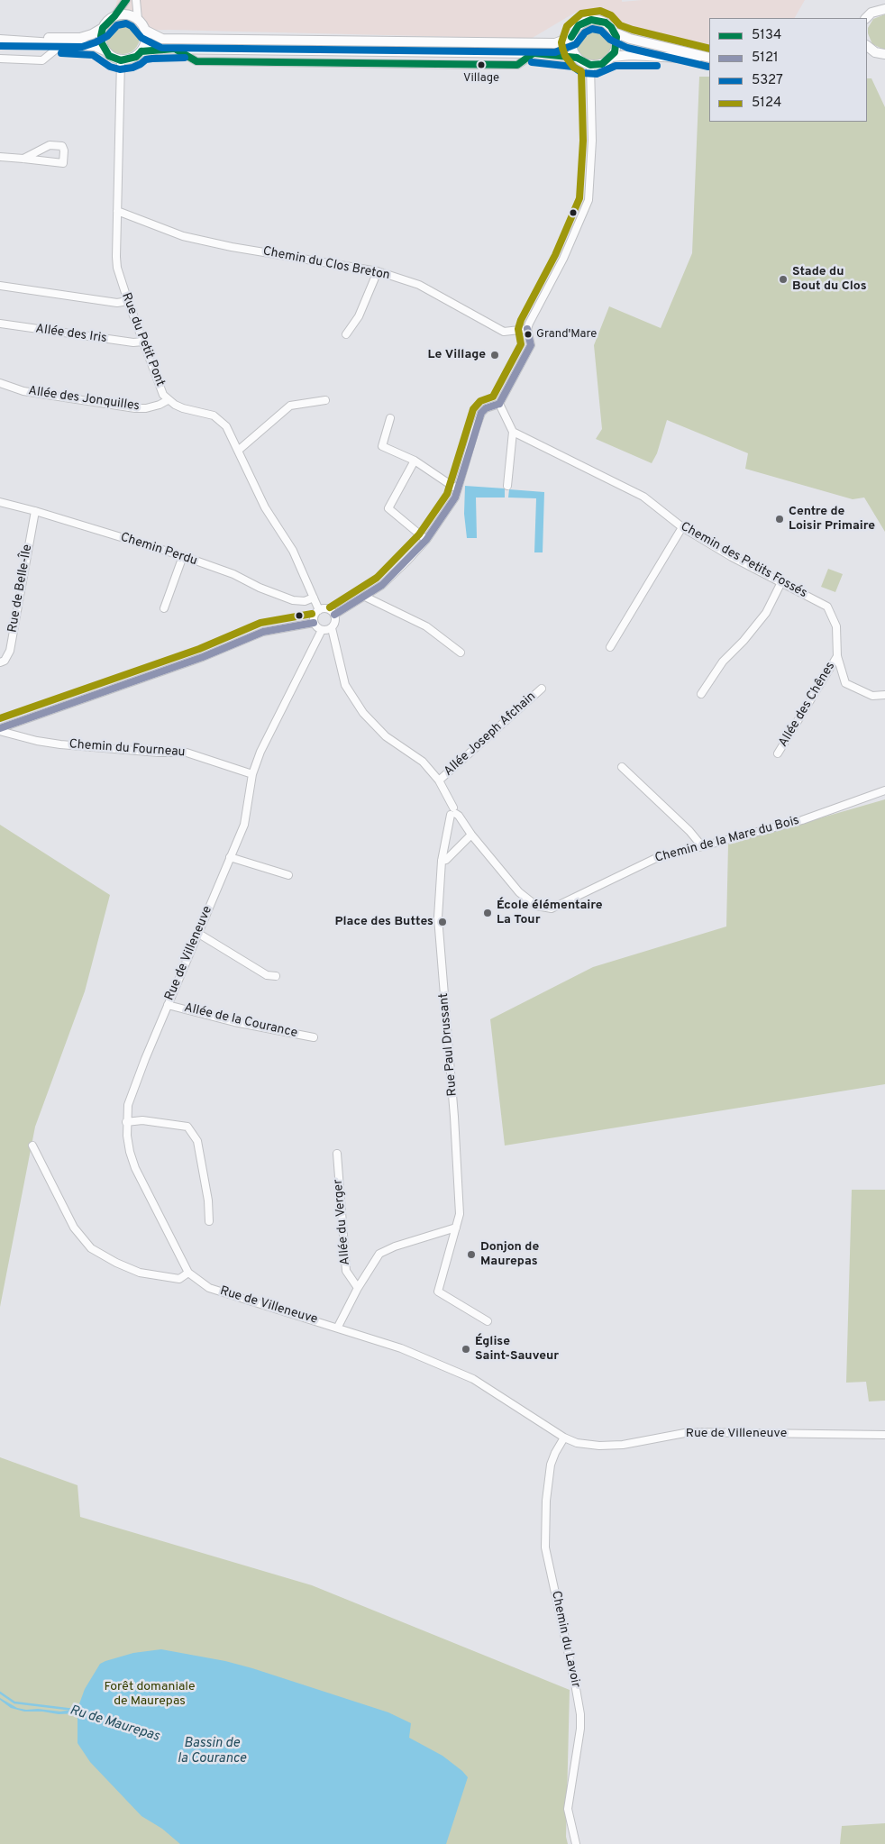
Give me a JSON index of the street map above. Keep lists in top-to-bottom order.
{
  "streets": {
    "street": [
      "Chemin du Clos Breton",
      "Allée des Iris",
      "Rue du Petit Pont",
      "Allée des Jonquilles",
      "Chemin Perdu",
      "Chemin des Petits Fossés",
      "Rue de Belle-Île",
      "Allée des Chênes",
      "Allée Joseph Afchain",
      "Chemin du Fourneau",
      "Chemin de la Mare du Bois",
      "Rue de Villeneuve",
      "Allée de la Courance",
      "Rue Paul Drussant",
      "Allée du Verger",
      "Chemin du Lavoir"
    ]
  },
  "crossings": [
    ["Chemin du Clos Breton", "Rue du Petit Pont"],
    ["Allée des Iris", "Rue du Petit Pont"],
    ["Rue du Petit Pont", "Allée des Jonquilles"],
    ["Rue du Petit Pont", "Chemin Perdu"],
    ["Rue du Petit Pont", "Rue de Villeneuve"],
    ["Chemin Perdu", "Rue de Belle-Île"],
    ["Chemin des Petits Fossés", "Allée des Chênes"],
    ["Chemin du Fourneau", "Rue de Villeneuve"],
    ["Rue de Villeneuve", "Allée de la Courance"],
    ["Rue de Villeneuve", "Chemin du Lavoir"]
  ],
  "water": ["Ru de Maurepas", "Bassin de la Courance"],
  "parks": ["Forêt domaniale de Maurepas"],
  "places": [
    "Village",
    "Stade du Bout du Clos",
    "Grand'Mare",
    "Le Village",
    "Centre de Loisir Primaire",
    "École élémentaire La Tour",
    "Place des Buttes",
    "Donjon de Maurepas",
    "Église Saint-Sauveur"
  ],
  "lines": [
    "transit line 5134",
    "transit line 5124",
    "transit line 5327",
    "transit line 5121"
  ],
  "legend": [
    "5134",
    "5121",
    "5327",
    "5124"
  ]
}
